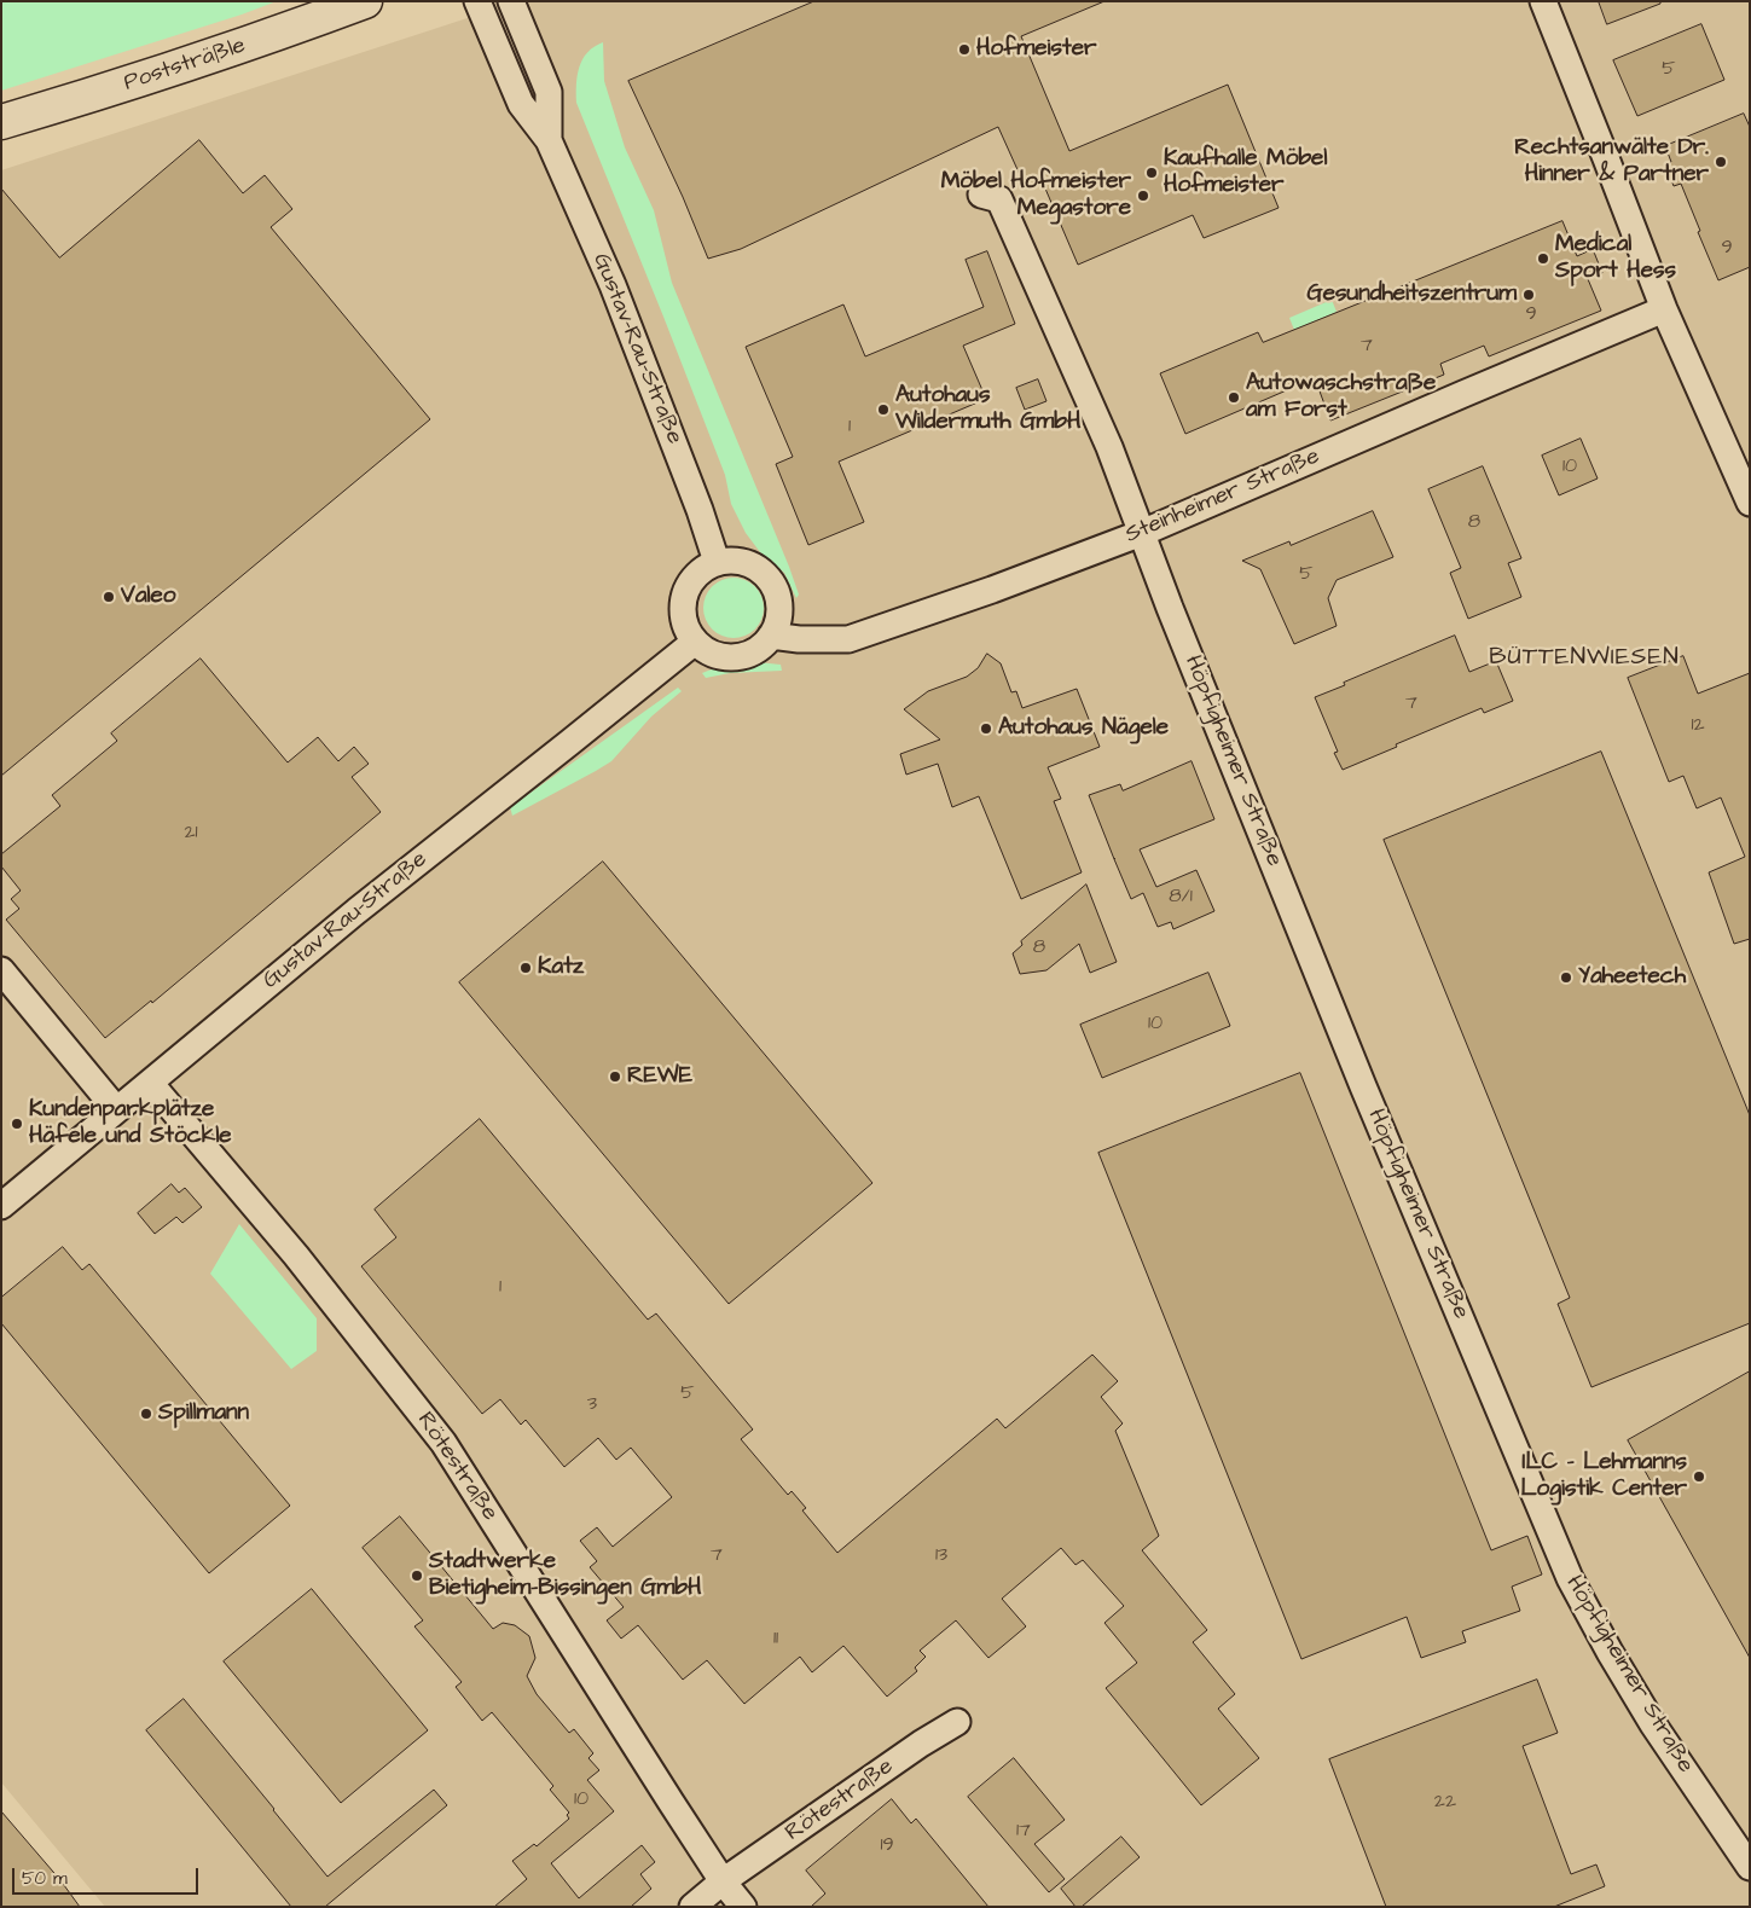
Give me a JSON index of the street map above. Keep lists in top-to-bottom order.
{
  "streets": {
    "main road": ["Poststräßle"],
    "street": [
      "Gustav-Rau-Straße",
      "Steinheimer Straße",
      "Höpfigheimer Straße",
      "Rötestraße"
    ]
  },
  "crossings": [
    ["Gustav-Rau-Straße", "Steinheimer Straße"],
    ["Gustav-Rau-Straße", "Rötestraße"],
    ["Steinheimer Straße", "Höpfigheimer Straße"]
  ],
  "districts": ["BÜTTENWIESEN"],
  "places": [
    "Hofmeister",
    "Rechtsanwälte Dr. Hinner & Partner",
    "Kaufhalle Möbel Hofmeister",
    "Möbel Hofmeister Megastore",
    "Medical Sport Hess",
    "Gesundheitszentrum",
    "Autowaschstraße am Forst",
    "Autohaus Wildermuth GmbH",
    "Valeo",
    "Autohaus Nägele",
    "Katz",
    "Yaheetech",
    "REWE",
    "Kundenparkplätze Häfele und Stöckle",
    "Spillmann",
    "ILC - Lehmanns Logistik Center",
    "Stadtwerke Bietigheim-Bissingen GmbH"
  ],
  "house_numbers": [
    "5",
    "9",
    "9",
    "7",
    "1",
    "10",
    "8",
    "5",
    "7",
    "12",
    "21",
    "8/1",
    "8",
    "10",
    "1",
    "5",
    "3",
    "7",
    "13",
    "11",
    "10",
    "22",
    "17",
    "19"
  ],
  "scale_bar": "50 m"
}
